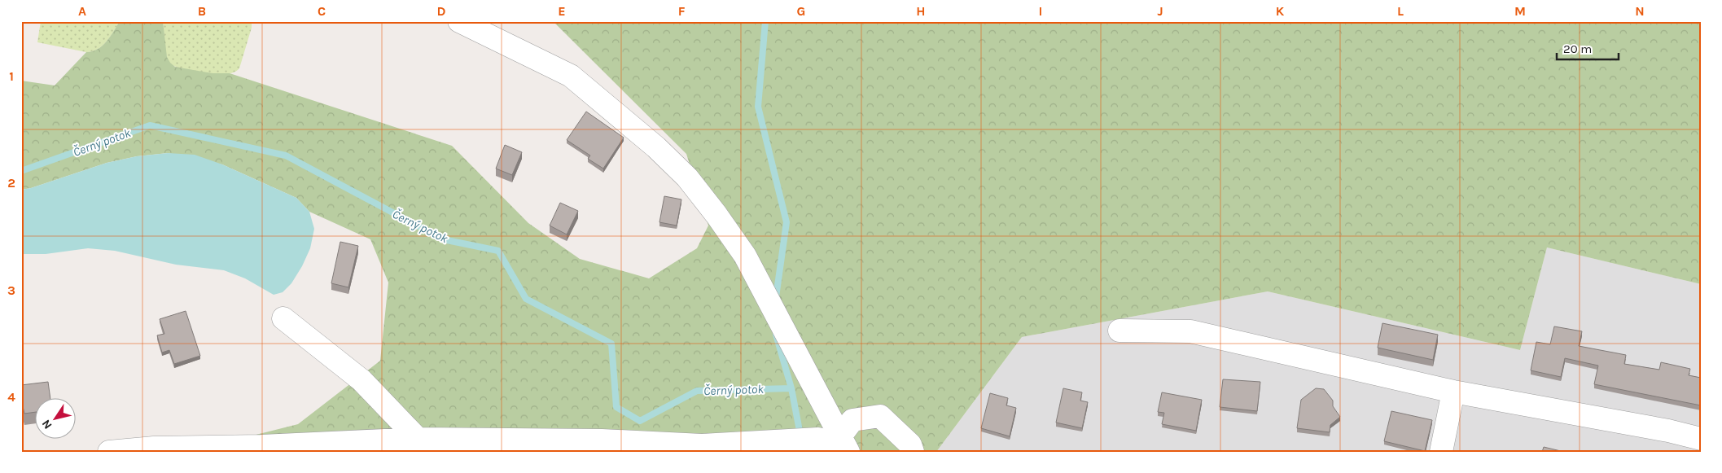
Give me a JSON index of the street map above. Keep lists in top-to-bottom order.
{
  "water": ["Černý potok"],
  "scale_bar": "20 m",
  "north": "bottom left",
  "grid": {
    "columns": [
      "A",
      "B",
      "C",
      "D",
      "E",
      "F",
      "G",
      "H",
      "I",
      "J",
      "K",
      "L",
      "M",
      "N"
    ],
    "rows": [
      "1",
      "2",
      "3",
      "4"
    ]
  }
}
